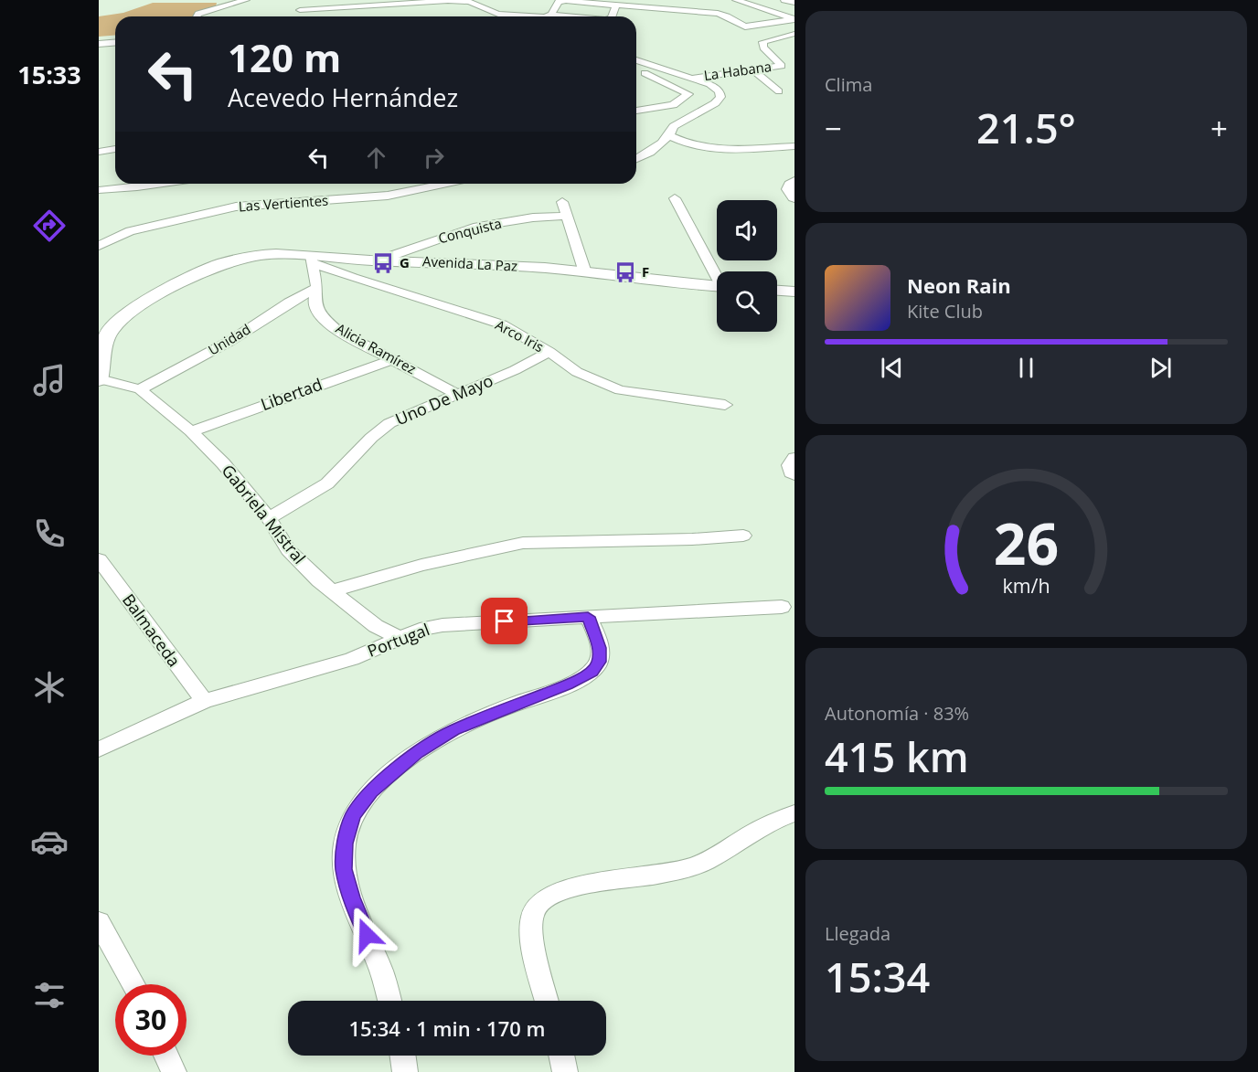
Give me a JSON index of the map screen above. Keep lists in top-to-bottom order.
{
  "streets": {
    "street": [
      "La Habana",
      "Las Vertientes",
      "Conquista",
      "Avenida La Paz",
      "Arco Iris",
      "Unidad",
      "Alicia Ramírez",
      "Libertad",
      "Uno De Mayo",
      "Gabriela Mistral",
      "Balmaceda",
      "Portugal"
    ]
  },
  "crossings": [
    ["Conquista", "Avenida La Paz"],
    ["Avenida La Paz", "Arco Iris"],
    ["Avenida La Paz", "Alicia Ramírez"],
    ["Arco Iris", "Alicia Ramírez"],
    ["Arco Iris", "Uno De Mayo"],
    ["Unidad", "Alicia Ramírez"],
    ["Unidad", "Gabriela Mistral"],
    ["Alicia Ramírez", "Libertad"],
    ["Alicia Ramírez", "Uno De Mayo"],
    ["Libertad", "Gabriela Mistral"],
    ["Uno De Mayo", "Gabriela Mistral"],
    ["Gabriela Mistral", "Portugal"],
    ["Balmaceda", "Portugal"]
  ],
  "places": {
    "bus stop": ["G", "F"]
  },
  "page": {
    "tabs": "15:33",
    "tile": [
      "Clima",
      ["Autonomía · 83%", "415 km"],
      ["Llegada", "15:34"]
    ],
    "turn": ["120 m", "Acevedo Hernández"],
    "heat": ["−", "21.5°", "+"],
    "song": ["Neon Rain", "Kite Club"],
    "limit": "30",
    "trip": "15:34 · 1 min · 170 m",
    "gauge": ["26", "km/h"]
  }
}
